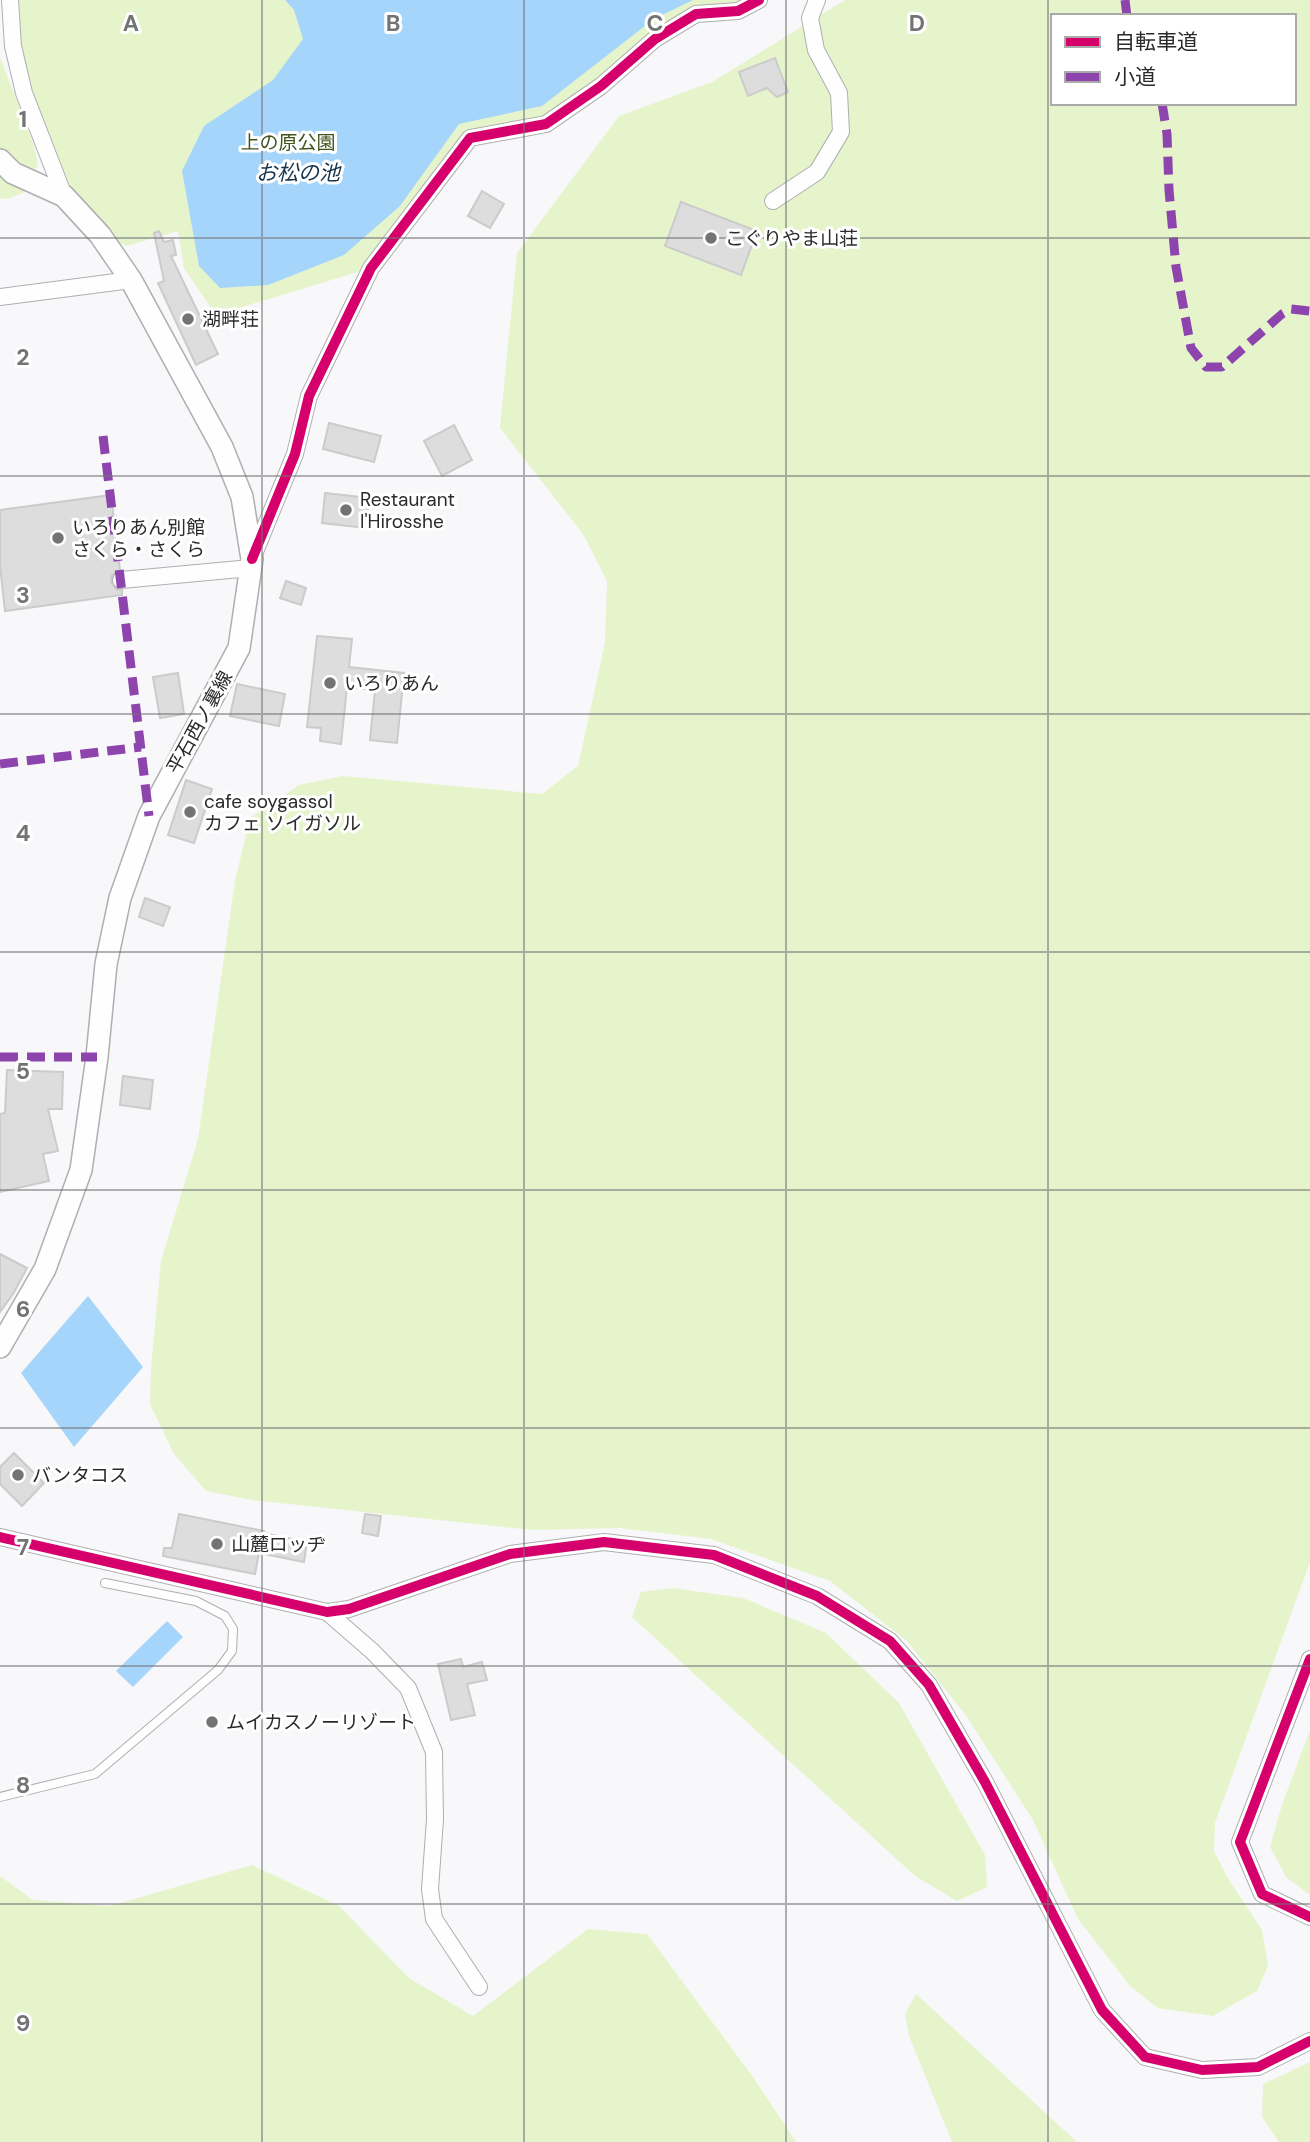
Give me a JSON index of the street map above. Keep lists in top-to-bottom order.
{
  "streets": {
    "main road": ["平石西ノ裏線"]
  },
  "water": ["お松の池"],
  "parks": ["上の原公園"],
  "places": [
    "こぐりやま山荘",
    "湖畔荘",
    "Restaurant I'Hirosshe",
    "いろりあん別館 さくら・さくら",
    "いろりあん",
    "cafe soygassol カフェ ソイガソル",
    "バンタコス",
    "山麓ロッヂ",
    "ムイカスノーリゾート"
  ],
  "legend": ["自転車道", "小道"],
  "grid": {
    "columns": [
      "A",
      "B",
      "C",
      "D"
    ],
    "rows": [
      "1",
      "2",
      "3",
      "4",
      "5",
      "6",
      "7",
      "8",
      "9"
    ]
  }
}
